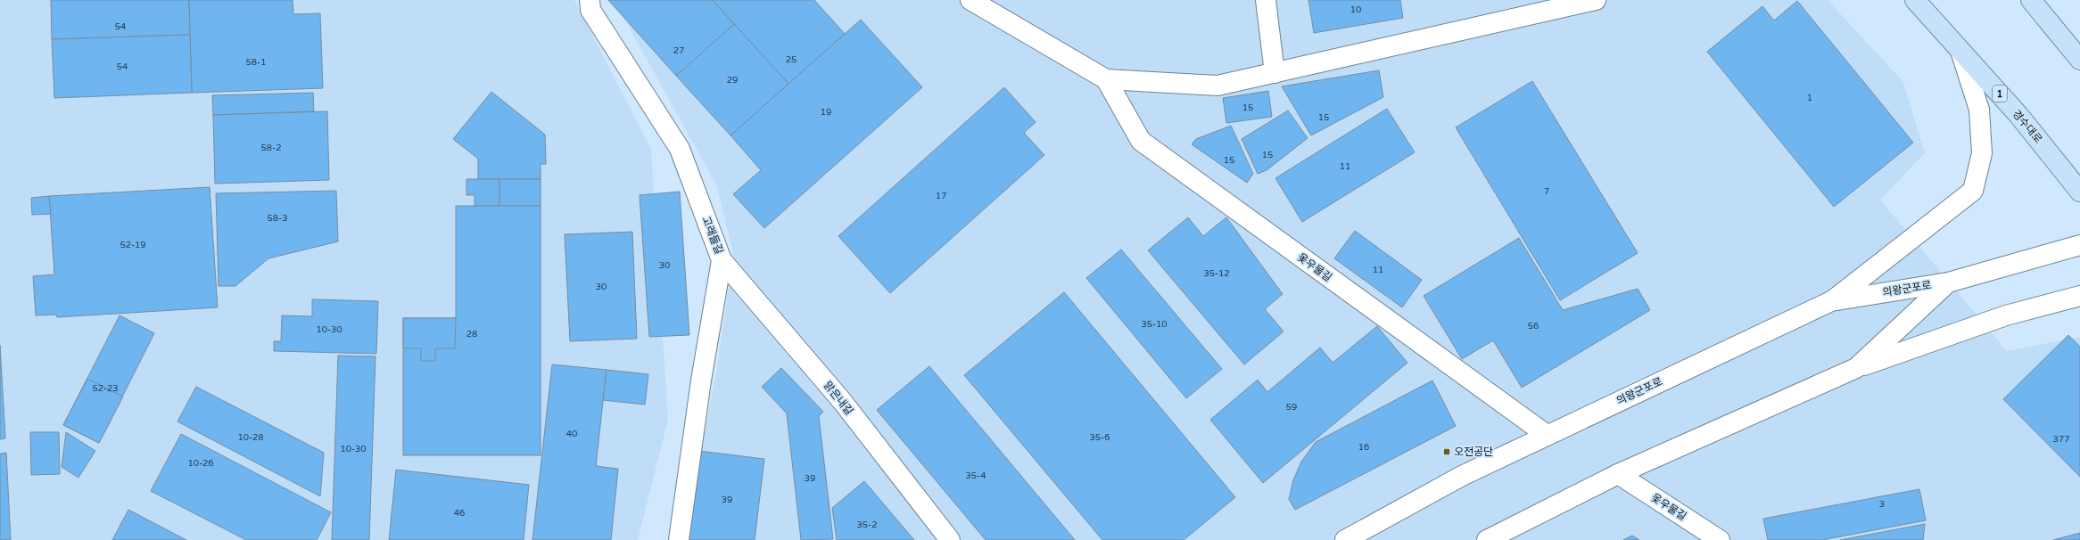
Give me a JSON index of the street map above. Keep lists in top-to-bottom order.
{
  "streets": {
    "main road": ["1", "경수대로"],
    "street": [
      "고래들길",
      "옻우물길",
      "의왕군포로",
      "맑은내길"
    ]
  },
  "crossings": [
    ["고래들길", "맑은내길"],
    ["옻우물길", "의왕군포로"]
  ],
  "places": {
    "transit": ["오전공단"]
  },
  "house_numbers": [
    "10",
    "54",
    "27",
    "25",
    "58-1",
    "54",
    "29",
    "1",
    "15",
    "19",
    "15",
    "58-2",
    "15",
    "15",
    "11",
    "7",
    "17",
    "58-3",
    "52-19",
    "30",
    "11",
    "35-12",
    "30",
    "35-10",
    "56",
    "10-30",
    "28",
    "52-23",
    "59",
    "40",
    "10-28",
    "35-6",
    "377",
    "16",
    "10-30",
    "10-26",
    "35-4",
    "39",
    "39",
    "3",
    "46",
    "35-2"
  ]
}
